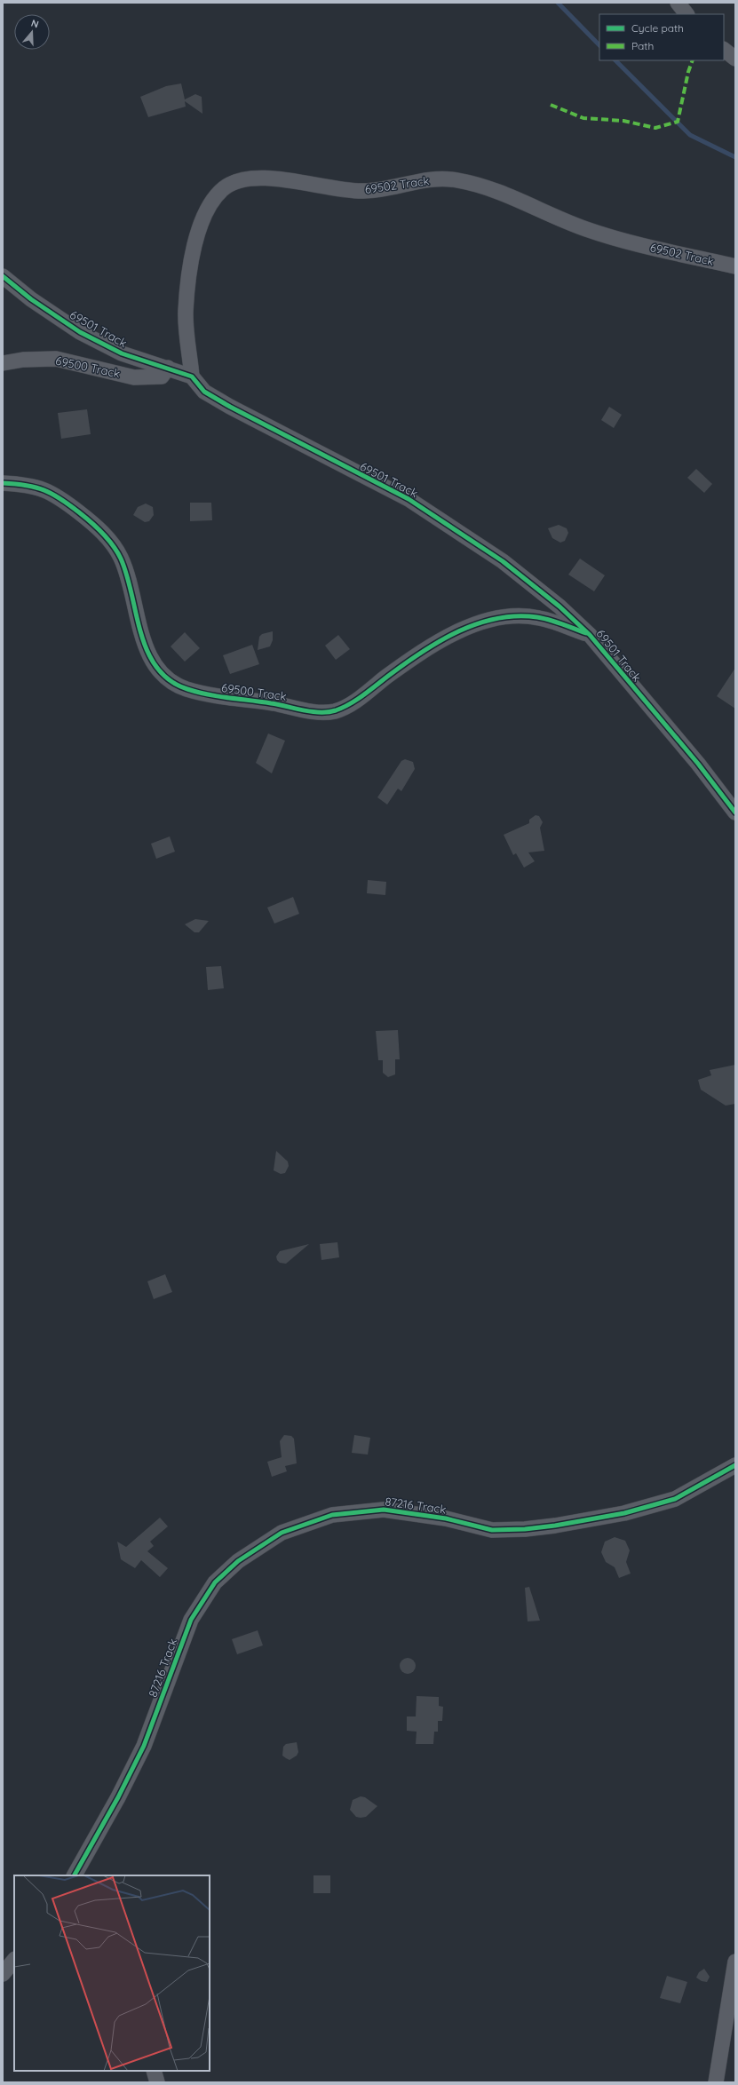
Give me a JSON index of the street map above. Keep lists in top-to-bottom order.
{
  "streets": {
    "street": [
      "69502 Track",
      "69501 Track",
      "69500 Track",
      "87216 Track"
    ]
  },
  "crossings": [
    ["69502 Track", "69501 Track"],
    ["69501 Track", "69500 Track"]
  ],
  "legend": ["Cycle path", "Path"],
  "north": "top"
}
